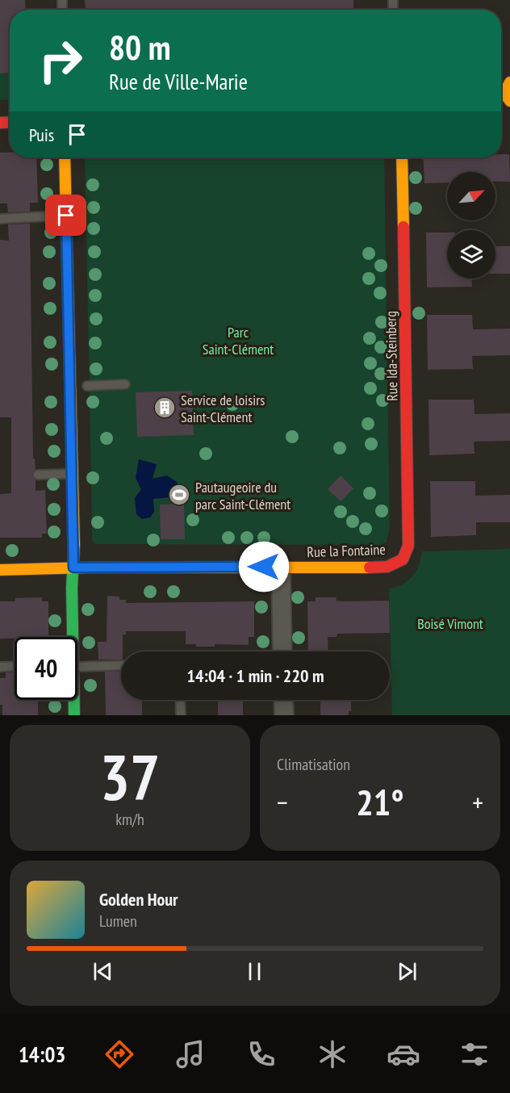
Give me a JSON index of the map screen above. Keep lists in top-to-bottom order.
{
  "streets": {
    "street": ["Rue Ida-Steinberg", "Rue la Fontaine"]
  },
  "crossings": [
    ["Rue Ida-Steinberg", "Rue la Fontaine"]
  ],
  "parks": ["Parc Saint-Clément", "Boisé Vimont"],
  "places": {
    "building": ["Service de loisirs Saint-Clément"],
    "sports": ["Pautaugeoire du parc Saint-Clément"]
  },
  "north": "top right",
  "page": {
    "turn": ["80 m", "Rue de Ville-Marie"],
    "then": "Puis",
    "limit": "40",
    "trip": "14:04 · 1 min · 220 m",
    "tile": [
      ["37", "km/h"],
      "Climatisation"
    ],
    "heat": ["−", "21°", "+"],
    "song": ["Golden Hour", "Lumen"],
    "tabs": "14:03"
  }
}
